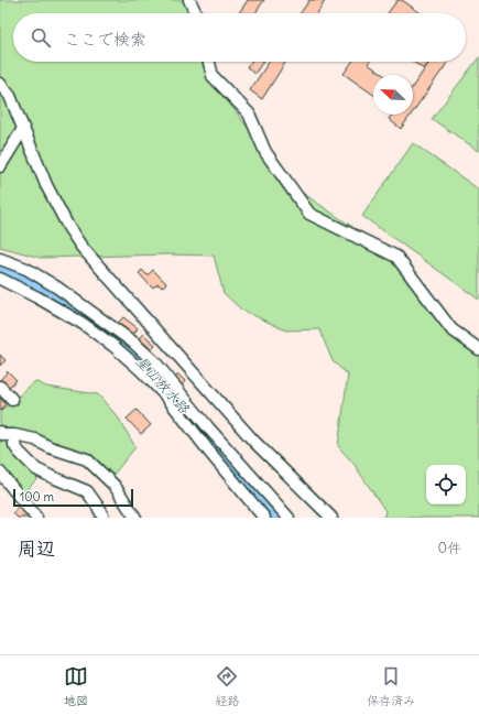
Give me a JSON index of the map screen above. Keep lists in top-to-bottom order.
{
  "water": ["星山放水路"],
  "scale_bar": "100 m",
  "north": "top left",
  "page": {
    "search": "ここで検索",
    "scale": "100 m",
    "heading": ["周辺", "0件"],
    "nav": ["地図", "経路", "保存済み"]
  }
}
